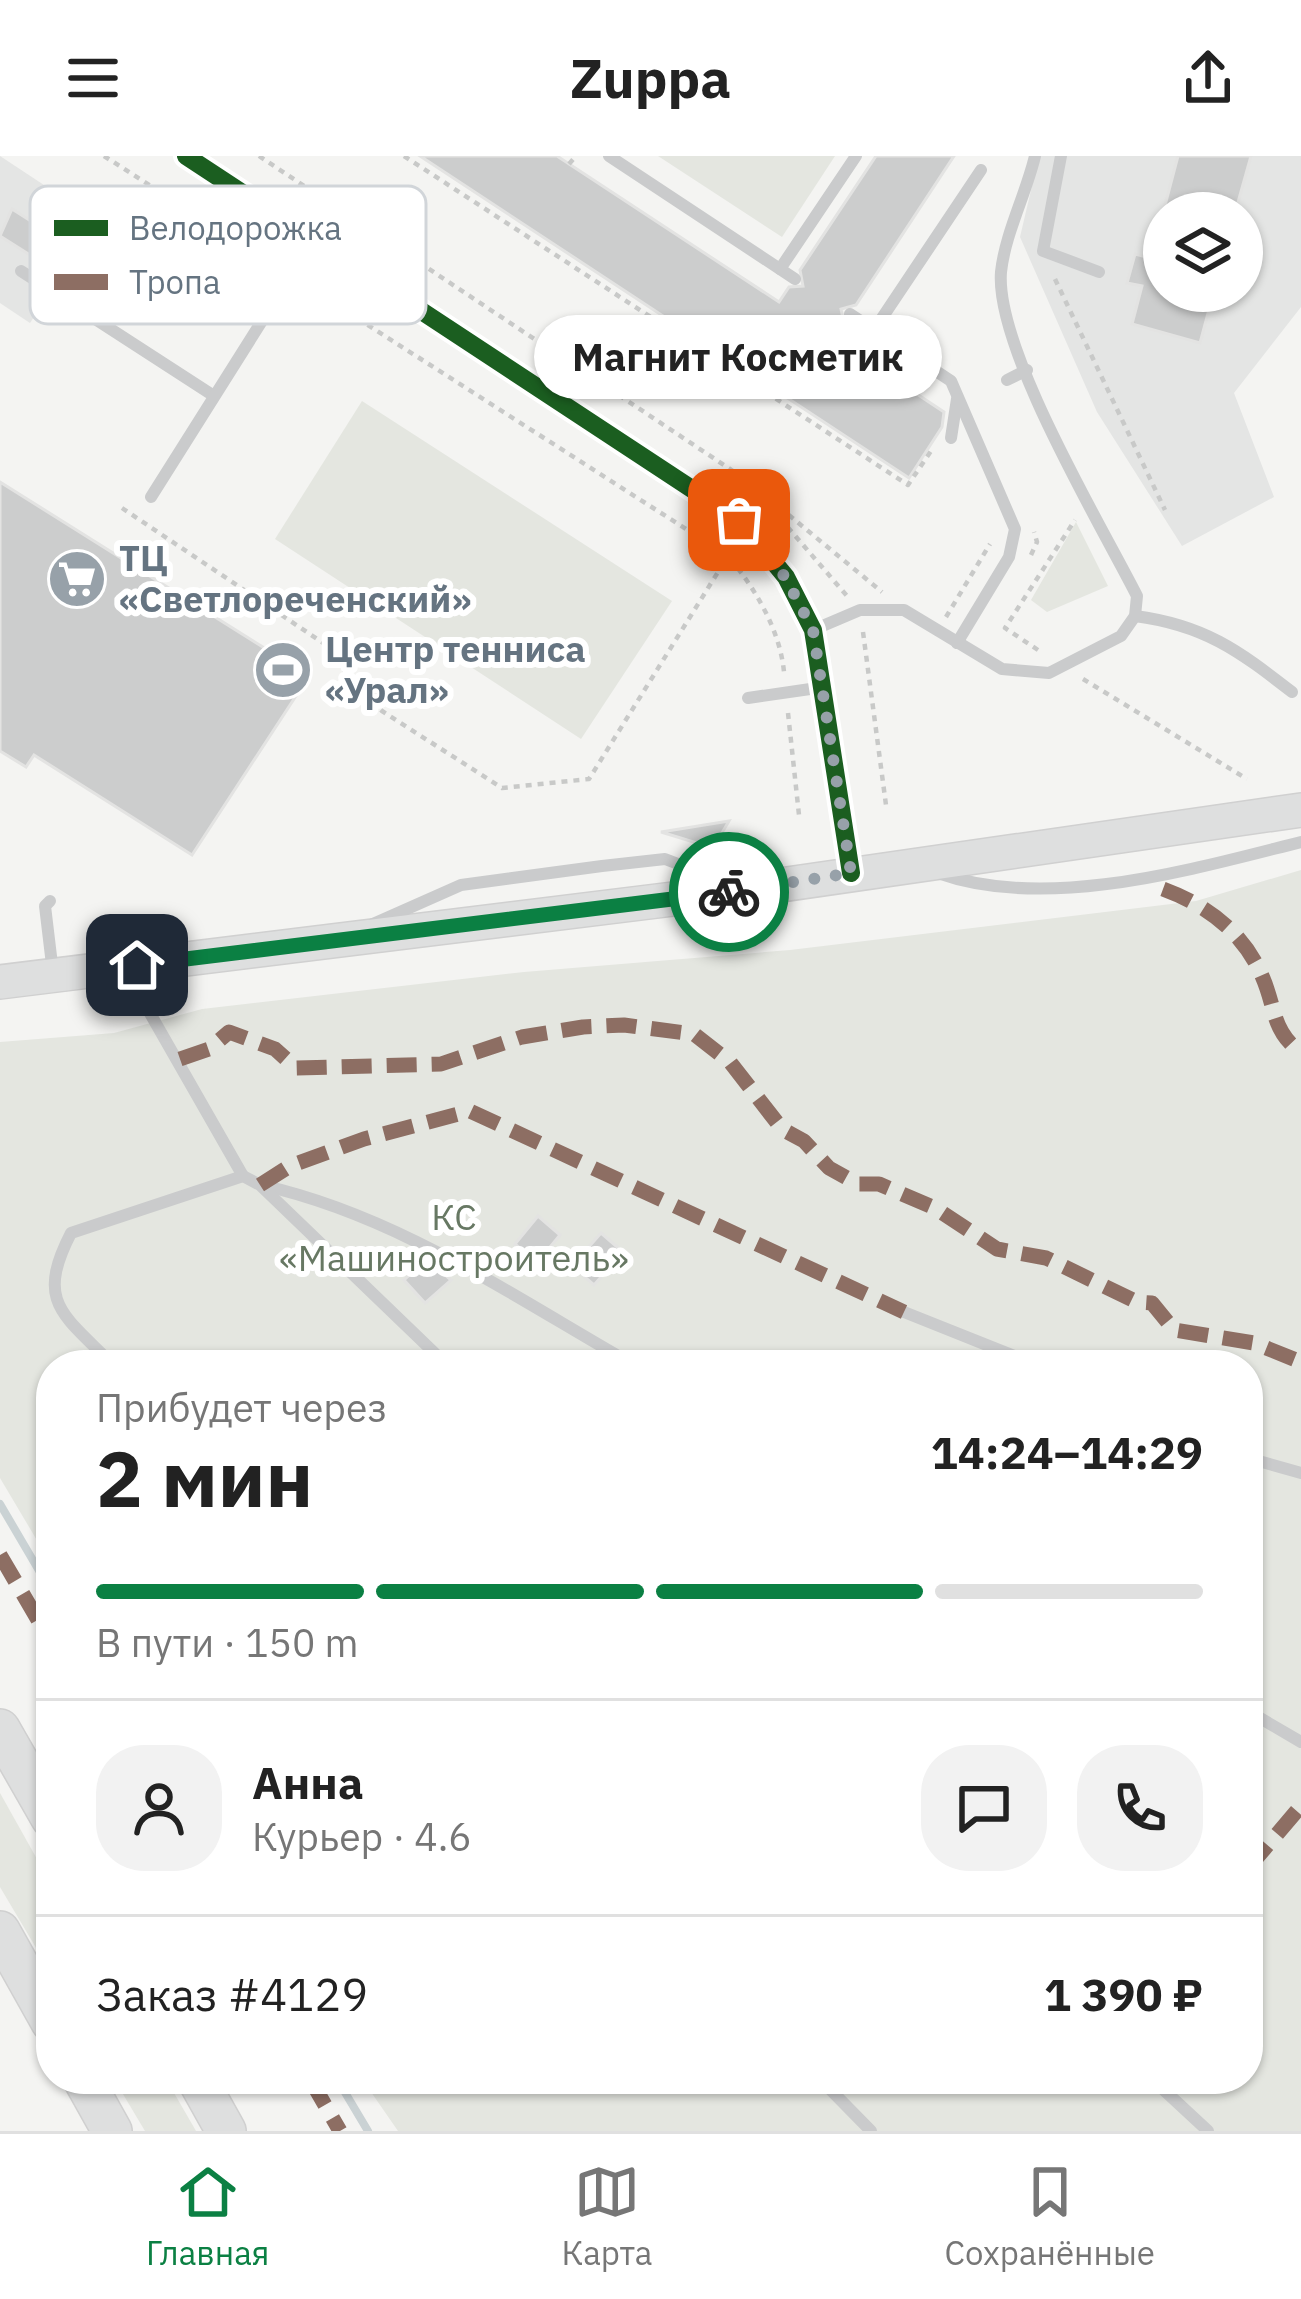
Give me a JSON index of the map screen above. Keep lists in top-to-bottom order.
{
  "parks": ["КС «Машиностроитель»"],
  "places": {
    "other": ["Магнит Косметик"],
    "supermarket": ["ТЦ «Светлореченский»"],
    "sports": ["Центр тенниса «Урал»"]
  },
  "legend": ["Велодорожка", "Тропа"],
  "page": {
    "header": "Zuppa",
    "bubble": "Магнит Косметик",
    "heading": ["2 мин", "Прибудет через", "14:24–14:29"],
    "panel": [
      "Анна",
      "Курьер · 4.6",
      "Заказ #4129",
      "1 390 ₽"
    ],
    "bar": "В пути · 150 m",
    "tabs": ["Главная", "Карта", "Сохранённые"]
  }
}
